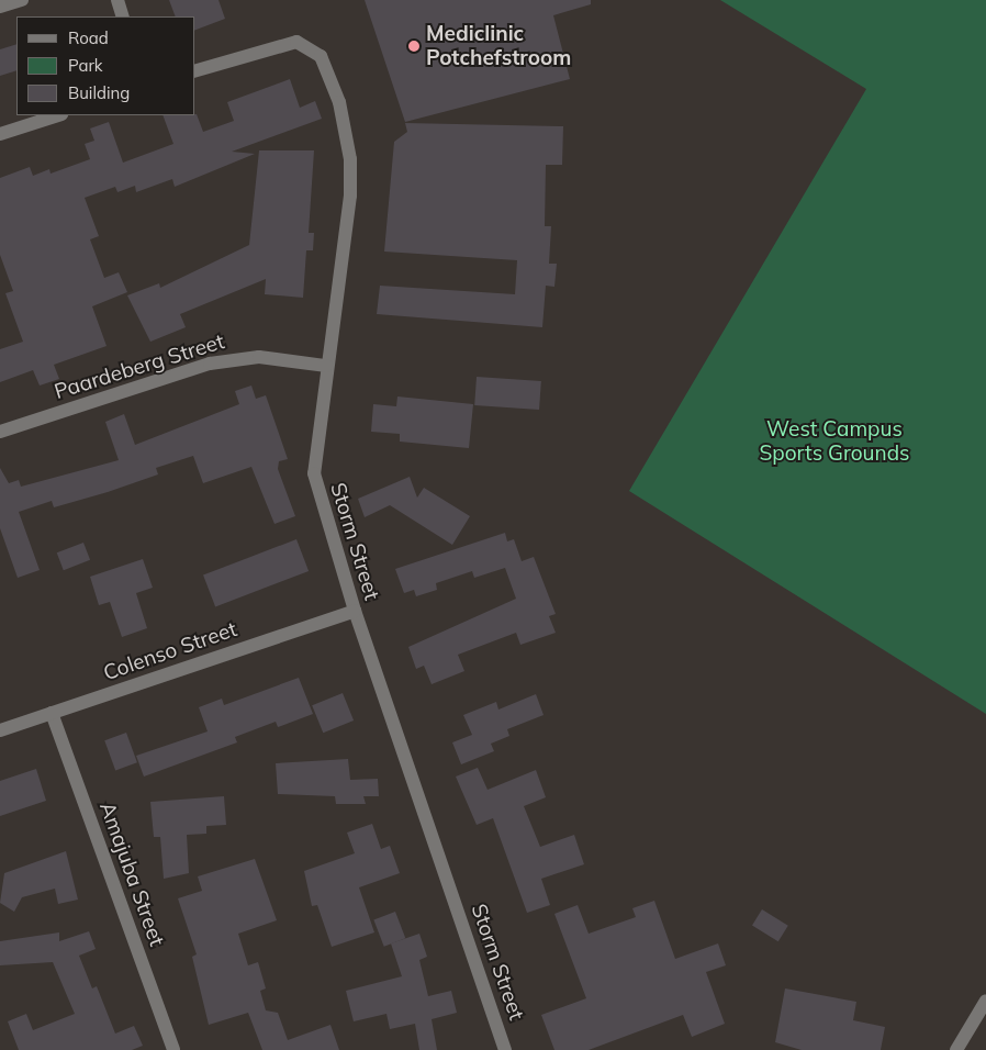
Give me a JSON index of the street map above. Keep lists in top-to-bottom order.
{
  "streets": {
    "street": [
      "Paardeberg Street",
      "Storm Street",
      "Colenso Street",
      "Amajuba Street"
    ]
  },
  "crossings": [
    ["Paardeberg Street", "Storm Street"],
    ["Storm Street", "Colenso Street"],
    ["Colenso Street", "Amajuba Street"]
  ],
  "parks": ["West Campus Sports Grounds"],
  "places": ["Mediclinic Potchefstroom"],
  "legend": ["Road", "Park", "Building"]
}
